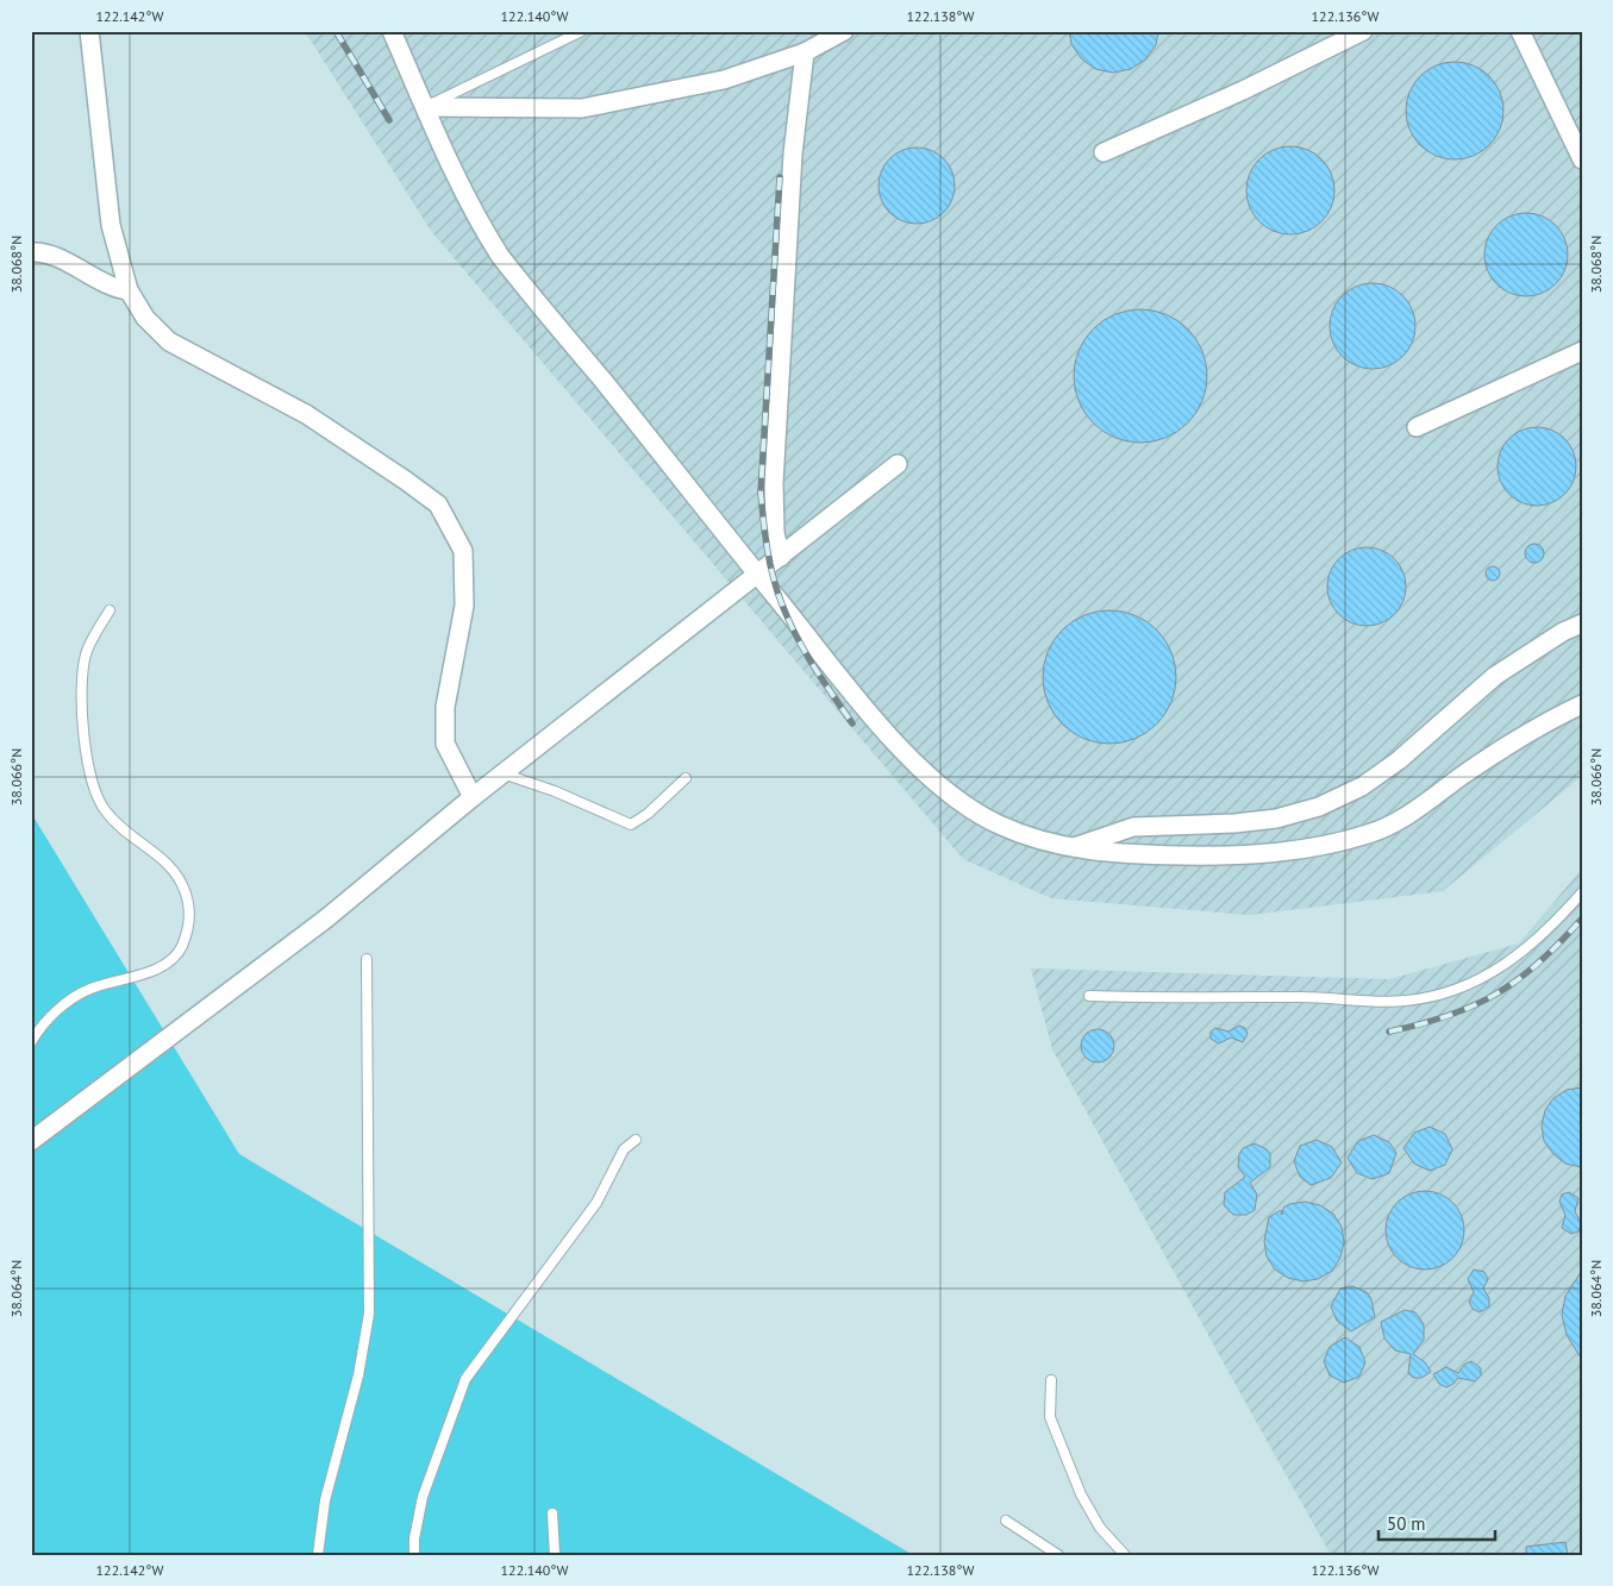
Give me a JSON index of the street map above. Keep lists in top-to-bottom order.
{
  "scale_bar": "50 m",
  "coordinates": [
    "122.142°W",
    "122.140°W",
    "122.138°W",
    "122.136°W",
    "38.068°N",
    "38.066°N",
    "38.064°N"
  ]
}
